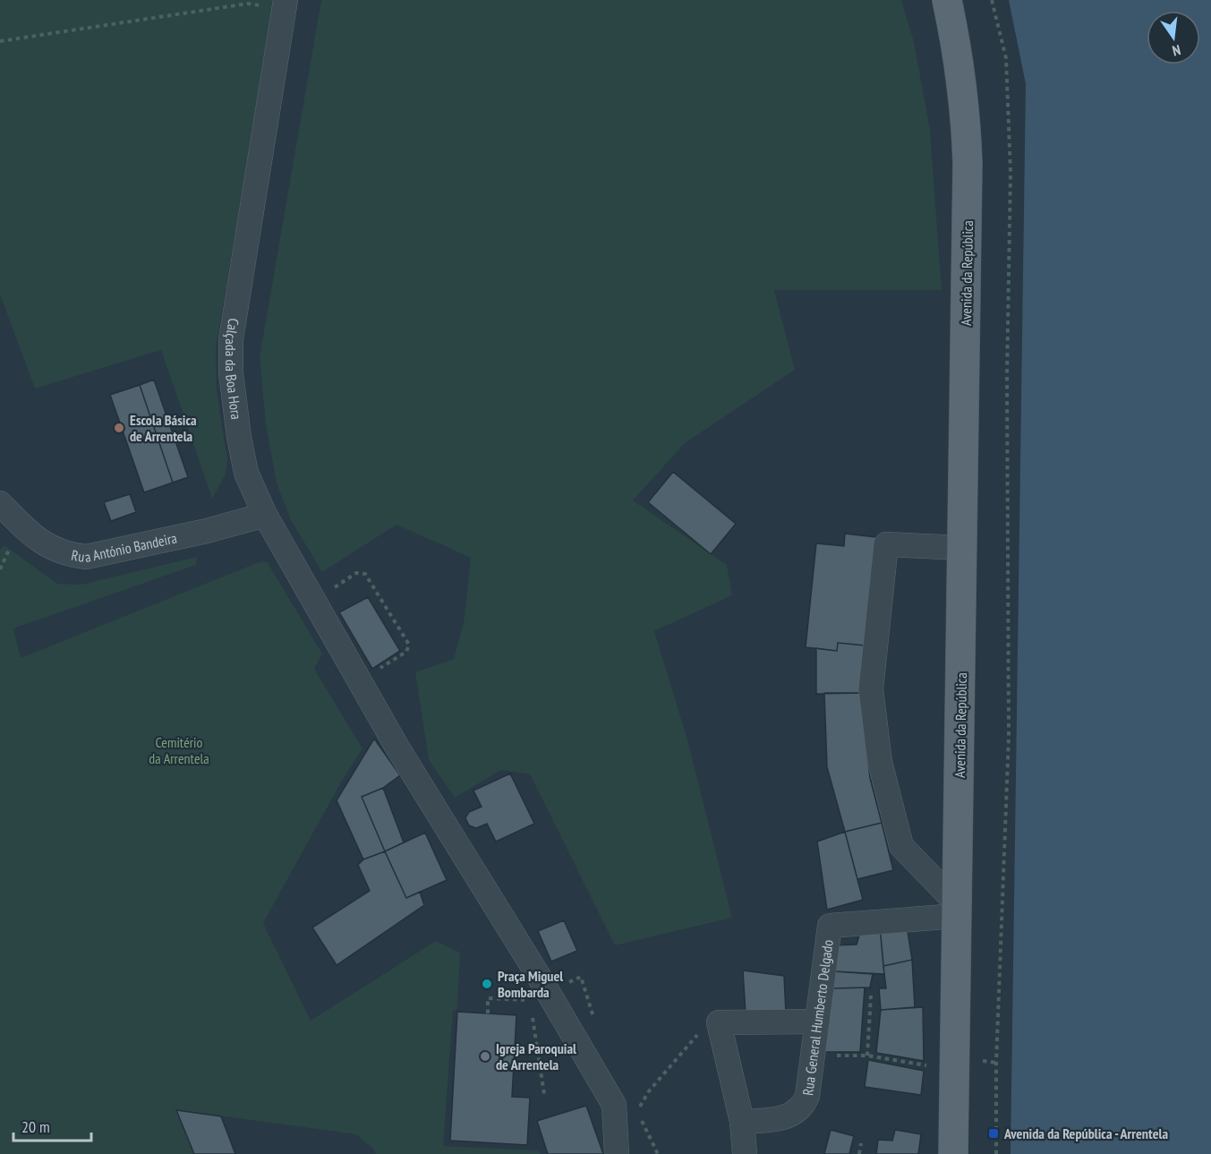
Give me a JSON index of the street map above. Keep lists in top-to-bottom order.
{
  "streets": {
    "main road": ["Avenida da República"],
    "street": ["Calçada da Boa Hora", "Rua António Bandeira", "Rua General Humberto Delgado"]
  },
  "crossings": [
    ["Avenida da República", "Rua General Humberto Delgado"],
    ["Calçada da Boa Hora", "Rua António Bandeira"]
  ],
  "parks": ["Cemitério da Arrentela"],
  "places": {
    "other": ["Escola Básica de Arrentela", "Praça Miguel Bombarda", "Igreja Paroquial de Arrentela"],
    "transit": ["Avenida da República - Arrentela"]
  },
  "scale_bar": "20 m",
  "north": "bottom"
}
